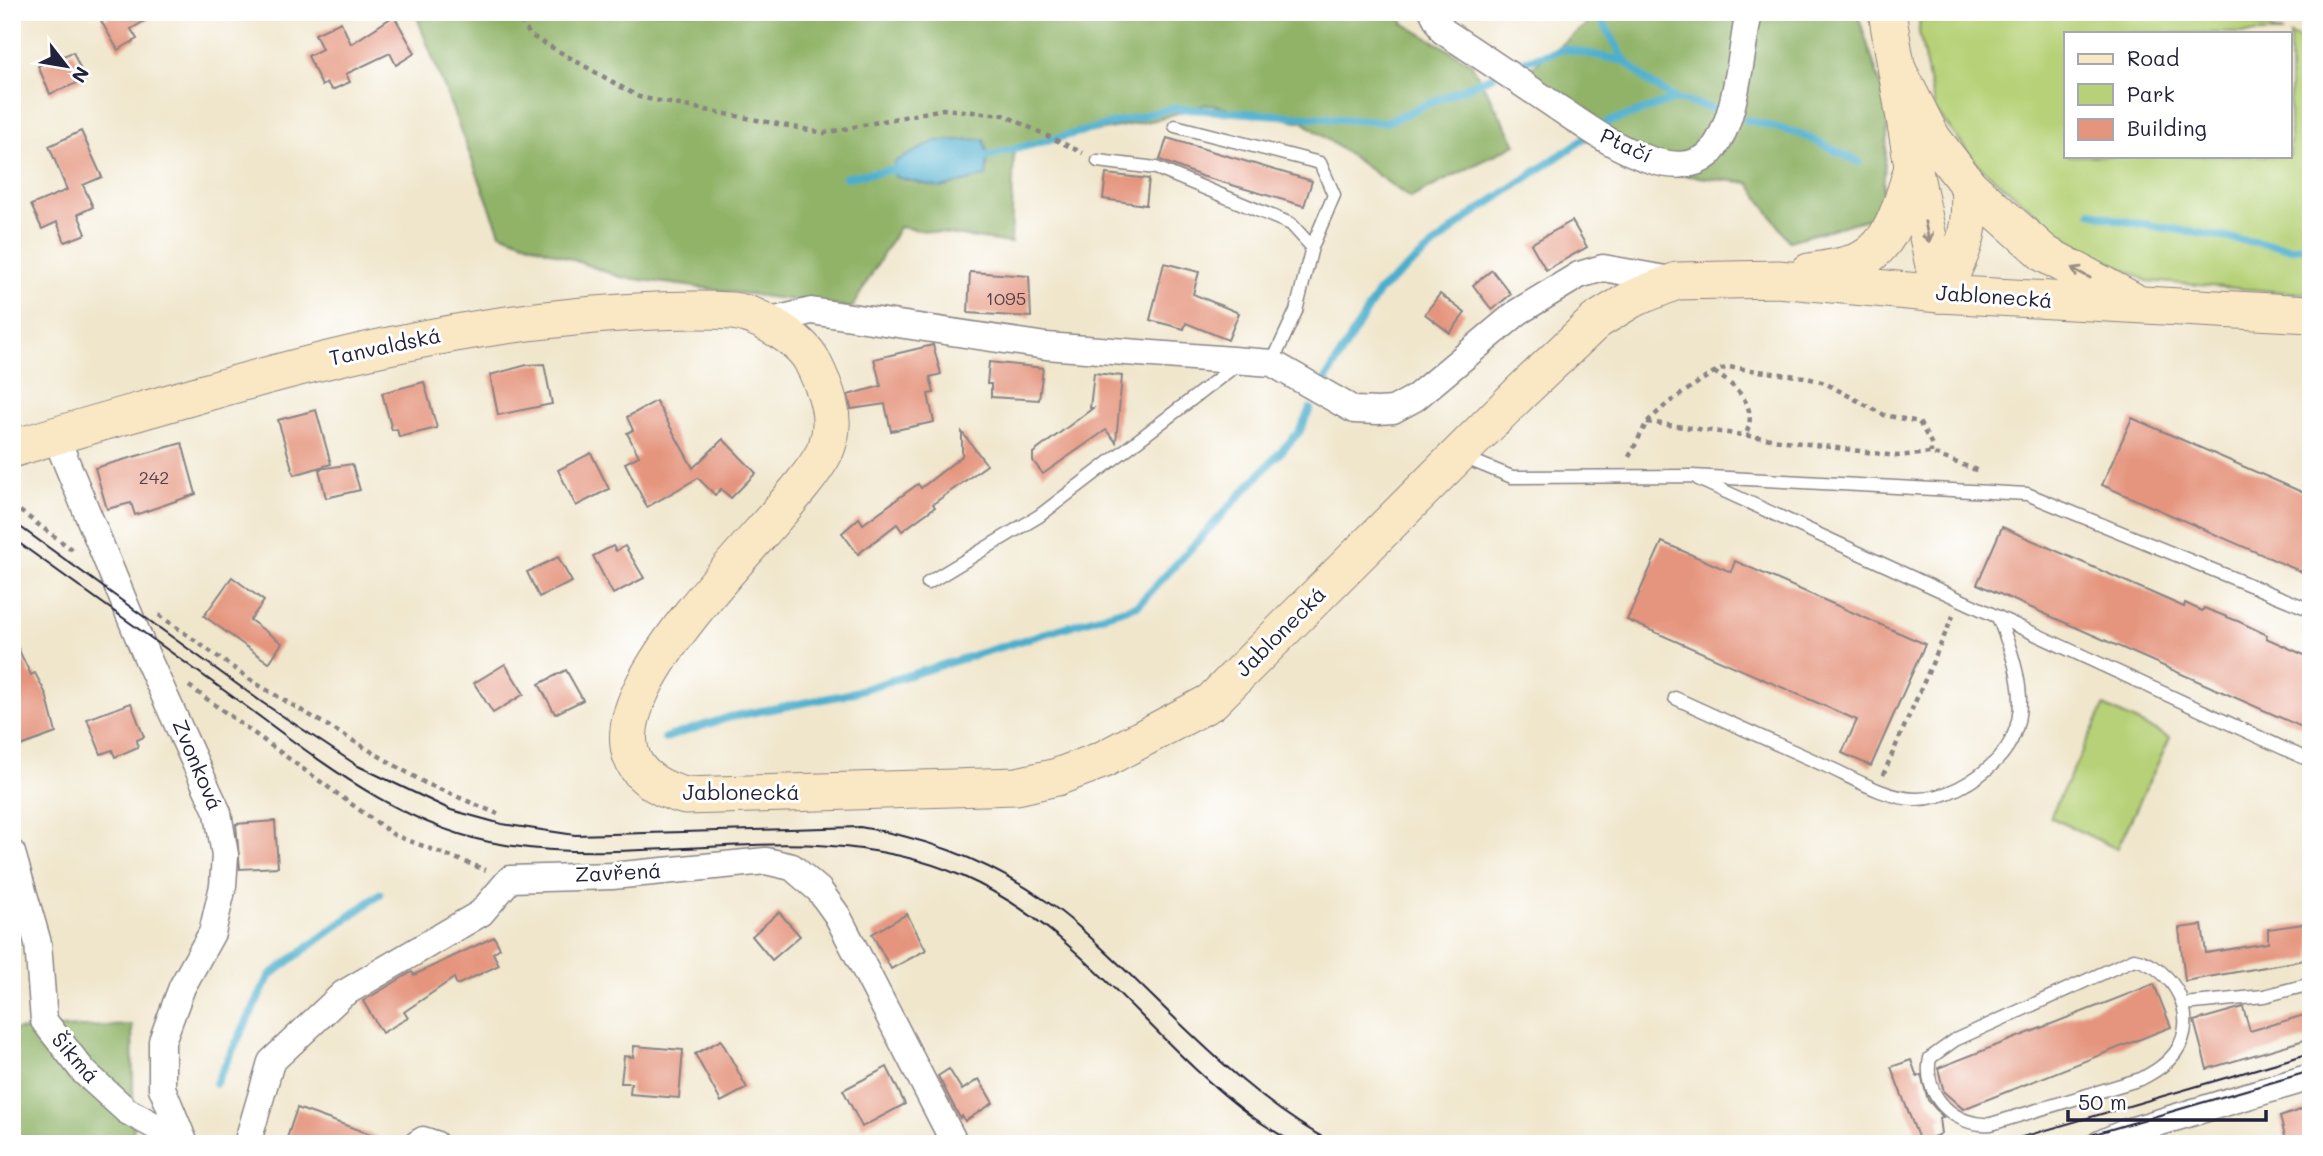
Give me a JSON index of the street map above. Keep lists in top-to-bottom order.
{
  "streets": {
    "main road": ["Jablonecká", "Tanvaldská"],
    "street": [
      "Ptačí",
      "Zvonková",
      "Zavřená",
      "Šikmá"
    ]
  },
  "crossings": [
    ["Jablonecká", "Tanvaldská"],
    ["Tanvaldská", "Zvonková"],
    ["Zvonková", "Šikmá"]
  ],
  "house_numbers": ["1095", "242"],
  "legend": ["Road", "Park", "Building"],
  "scale_bar": "50 m",
  "north": "bottom right"
}
